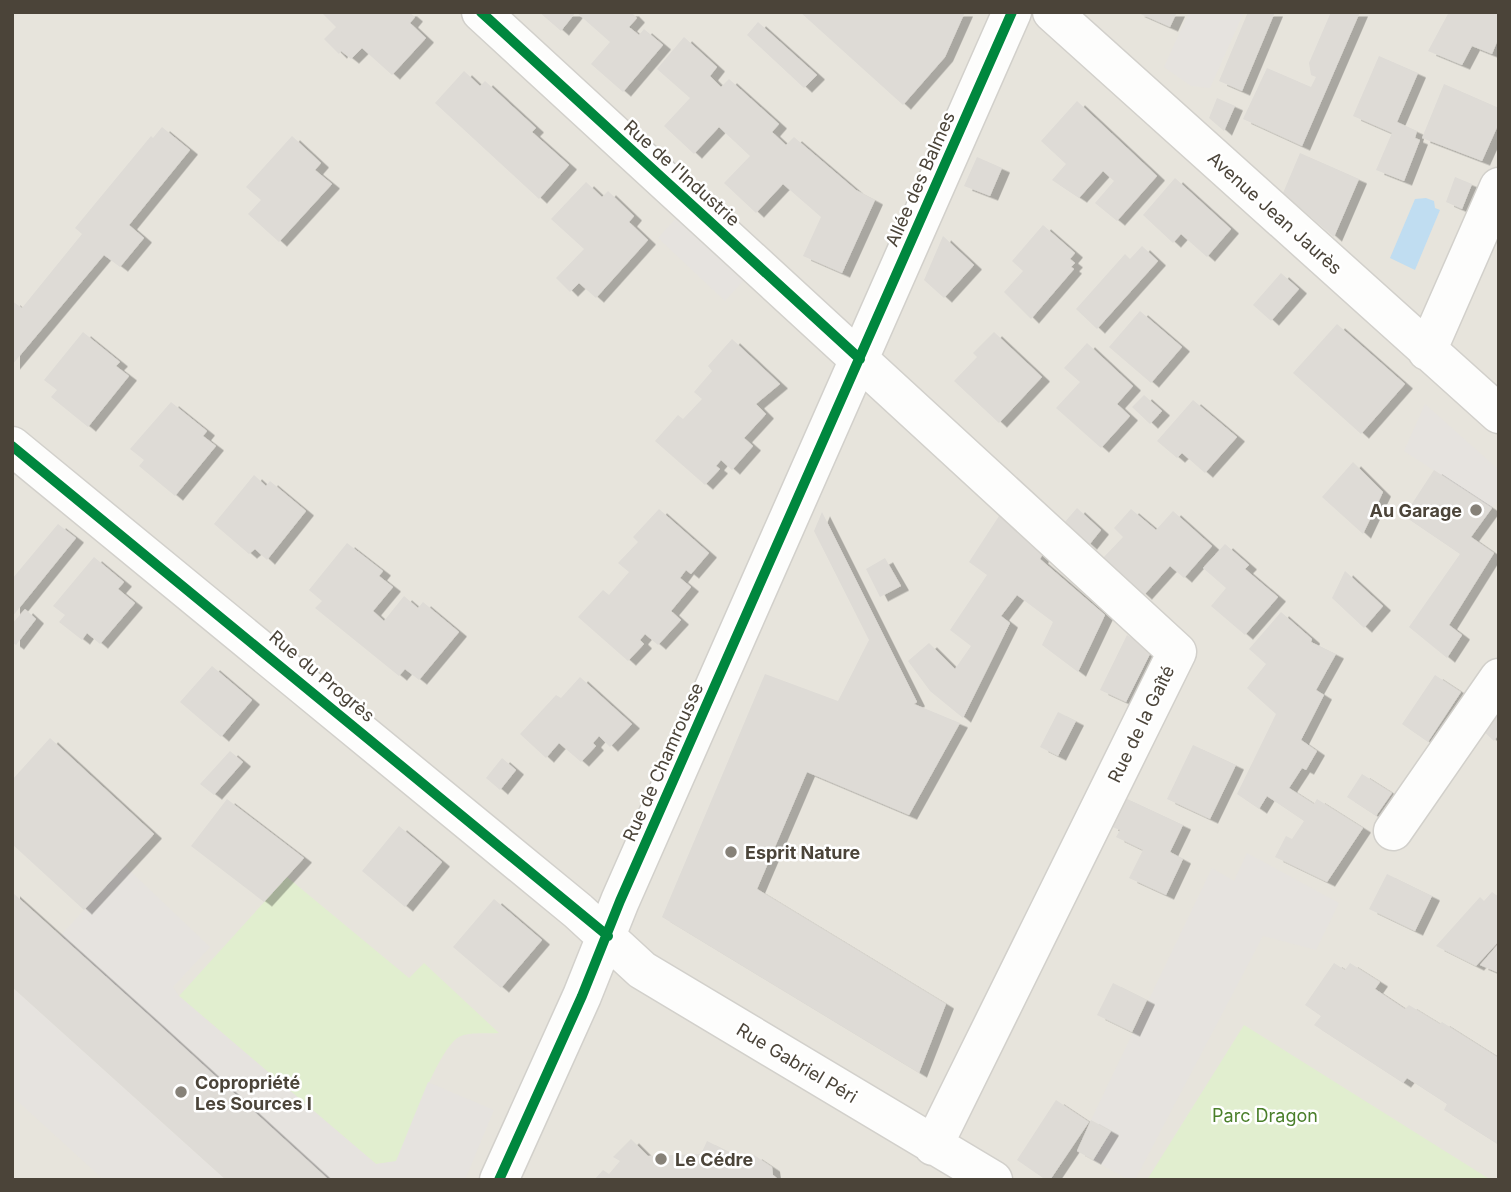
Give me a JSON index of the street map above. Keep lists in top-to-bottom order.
{
  "streets": {
    "street": [
      "Rue de l'Industrie",
      "Allée des Balmes",
      "Avenue Jean Jaurès",
      "Rue du Progrès",
      "Rue de la Gaîté",
      "Rue de Chamrousse",
      "Rue Gabriel Péri"
    ]
  },
  "crossings": [
    ["Rue de l'Industrie", "Allée des Balmes"],
    ["Rue de l'Industrie", "Rue de la Gaîté"],
    ["Rue de l'Industrie", "Rue de Chamrousse"],
    ["Allée des Balmes", "Rue de la Gaîté"],
    ["Allée des Balmes", "Rue de Chamrousse"],
    ["Rue du Progrès", "Rue de Chamrousse"],
    ["Rue du Progrès", "Rue Gabriel Péri"],
    ["Rue de la Gaîté", "Rue de Chamrousse"],
    ["Rue de la Gaîté", "Rue Gabriel Péri"],
    ["Rue de Chamrousse", "Rue Gabriel Péri"]
  ],
  "parks": ["Parc Dragon"],
  "places": [
    "Au Garage",
    "Esprit Nature",
    "Copropriété Les Sources I",
    "Le Cédre"
  ]
}
